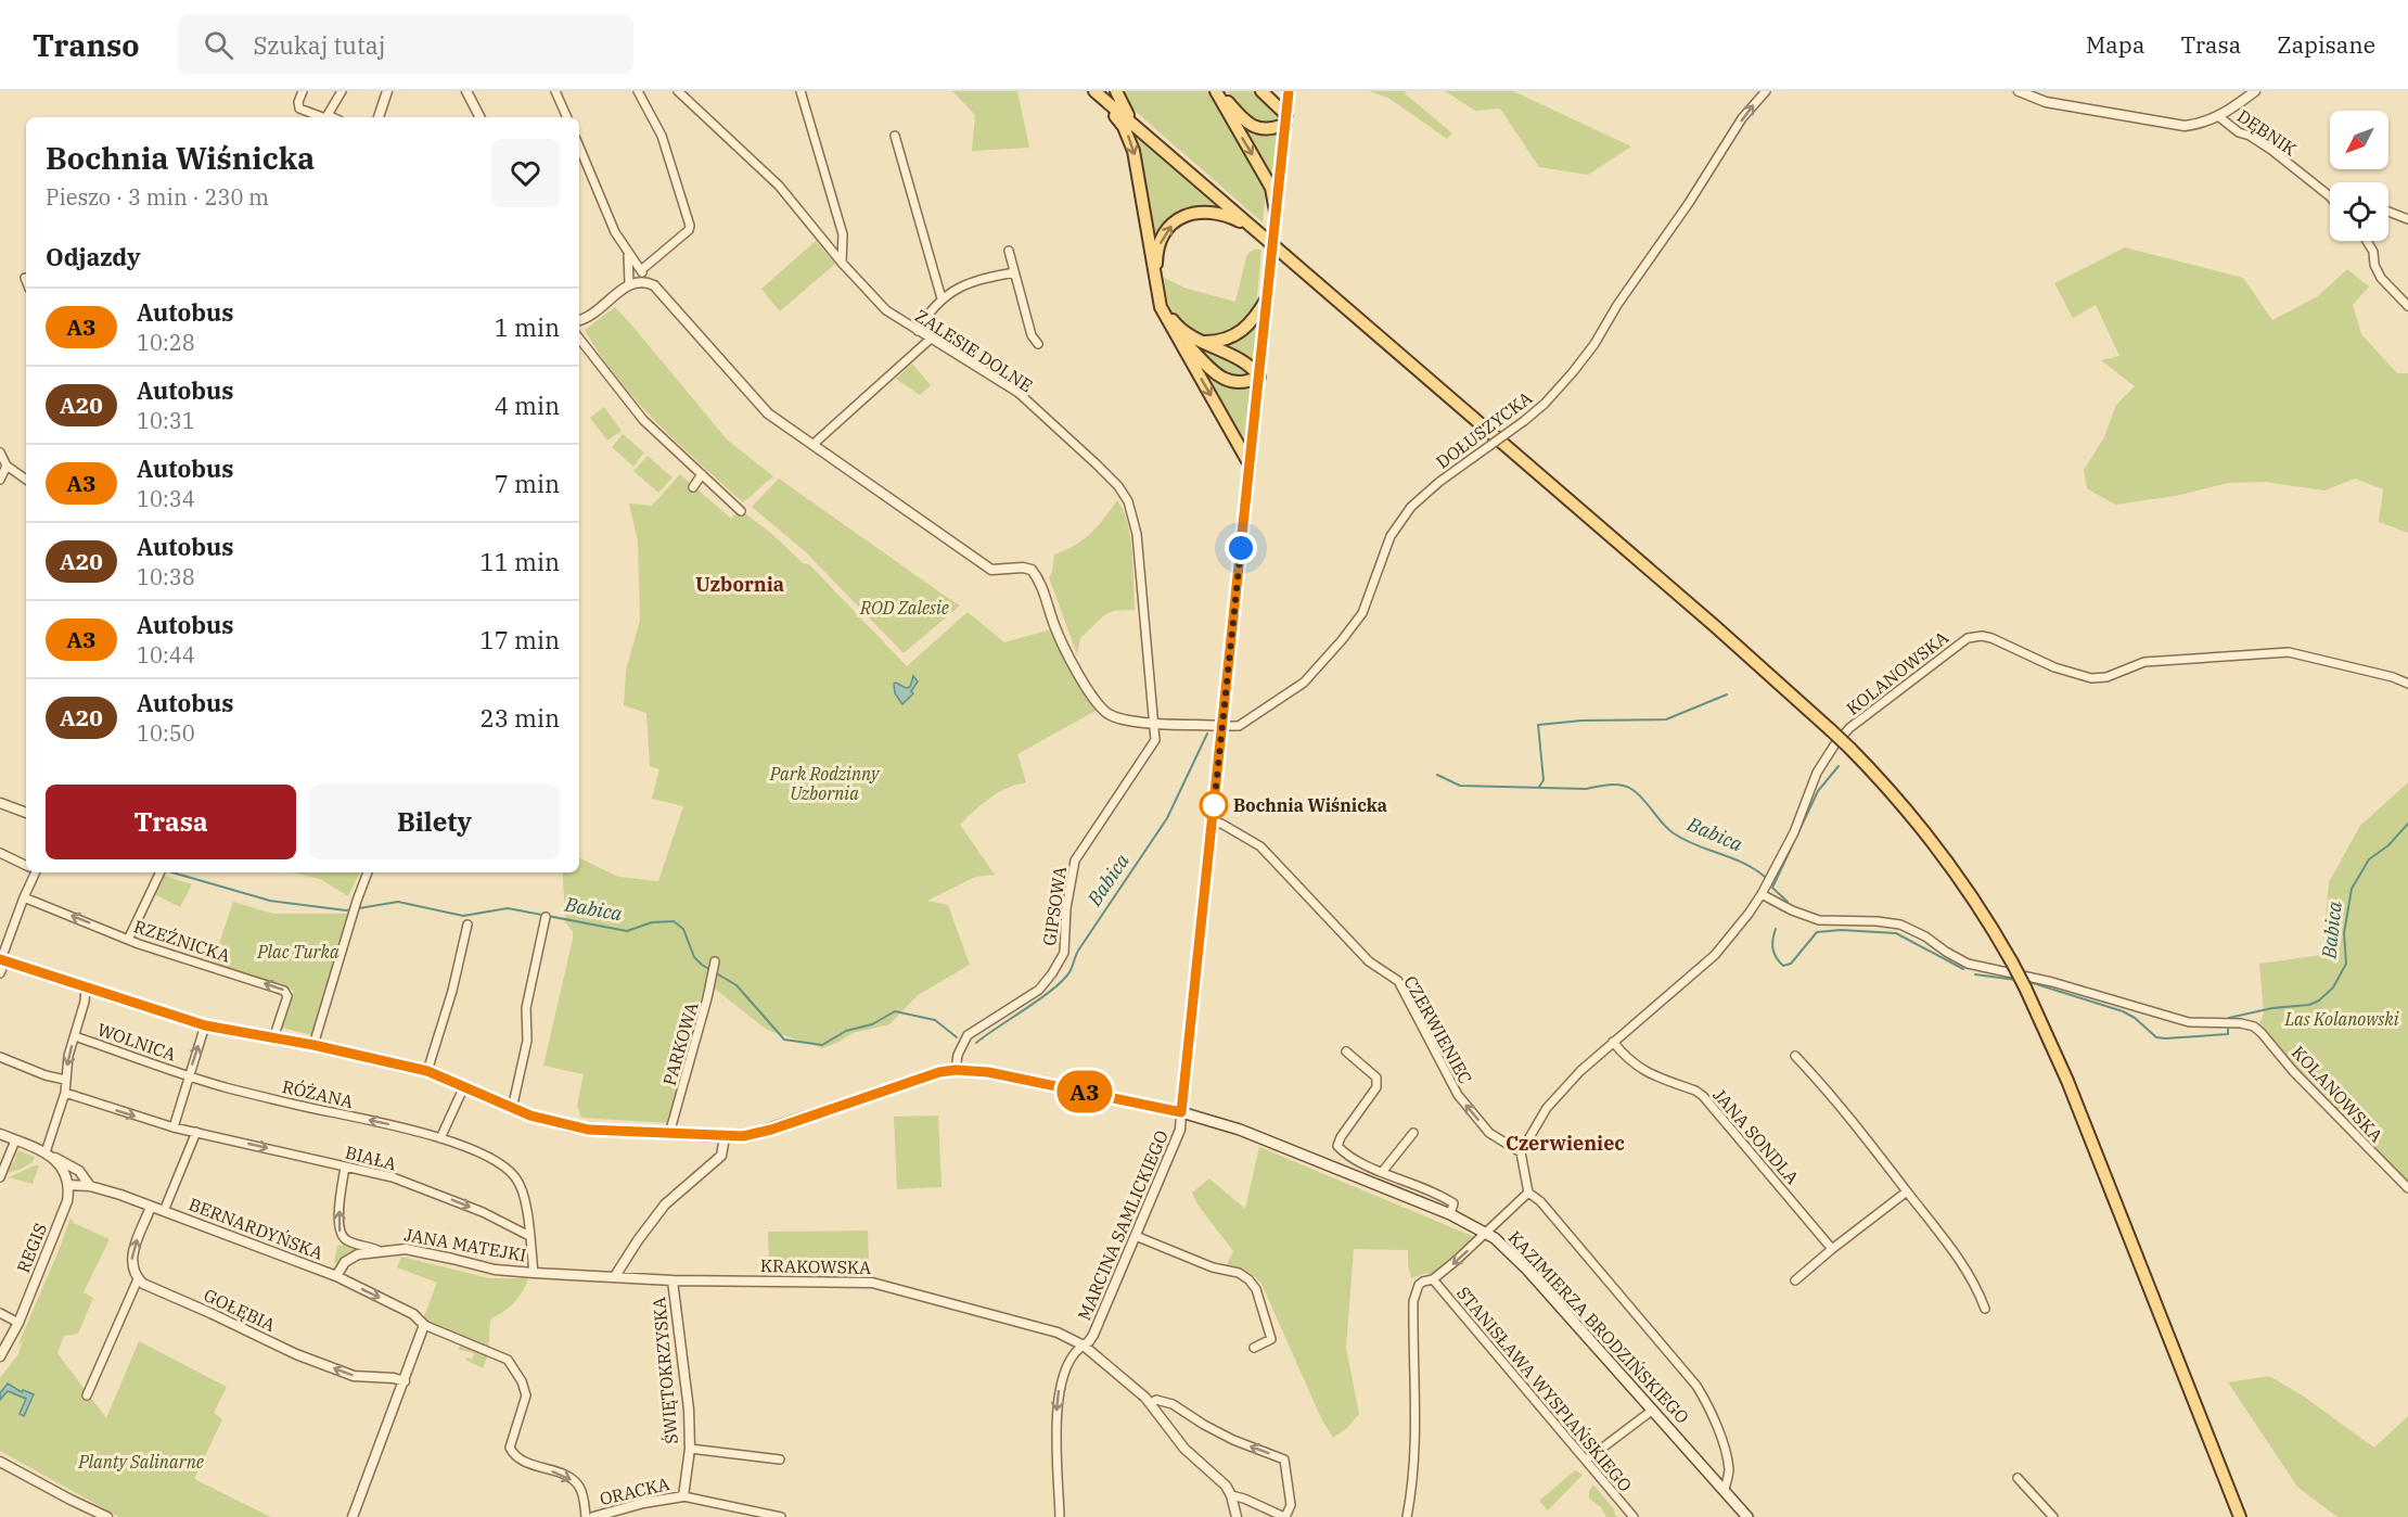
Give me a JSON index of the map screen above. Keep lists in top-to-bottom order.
{
  "streets": {
    "main road": ["KAZIMIERZA BRODZIŃSKIEGO"],
    "street": [
      "DĘBNIK",
      "ZALESIE DOLNE",
      "DOŁUSZYCKA",
      "KOLANOWSKA",
      "GIPSOWA",
      "RZEŹNICKA",
      "CZERWIENIEC",
      "WOLNICA",
      "PARKOWA",
      "RÓŻANA",
      "JANA SONDLA",
      "BIAŁA",
      "MARCINA SAMLICKIEGO",
      "BERNARDYŃSKA",
      "JANA MATEJKI",
      "REGIS",
      "KRAKOWSKA",
      "GOŁĘBIA",
      "ŚWIĘTOKRZYSKA",
      "STANISŁAWA WYSPIAŃSKIEGO",
      "ORACKA"
    ]
  },
  "crossings": [
    ["ZALESIE DOLNE", "GIPSOWA"],
    ["KOLANOWSKA", "CZERWIENIEC"],
    ["KOLANOWSKA", "JANA SONDLA"],
    ["WOLNICA", "RÓŻANA"],
    ["RÓŻANA", "BIAŁA"],
    ["RÓŻANA", "JANA MATEJKI"],
    ["MARCINA SAMLICKIEGO", "KRAKOWSKA"],
    ["MARCINA SAMLICKIEGO", "KAZIMIERZA BRODZIŃSKIEGO"],
    ["BERNARDYŃSKA", "JANA MATEJKI"],
    ["BERNARDYŃSKA", "REGIS"],
    ["JANA MATEJKI", "KRAKOWSKA"],
    ["KRAKOWSKA", "ŚWIĘTOKRZYSKA"],
    ["ŚWIĘTOKRZYSKA", "ORACKA"]
  ],
  "one_way": [
    "DOŁUSZYCKA",
    "CZERWIENIEC",
    "BIAŁA",
    "GOŁĘBIA"
  ],
  "districts": ["Uzbornia", "Czerwieniec"],
  "water": ["Babica"],
  "parks": [
    "ROD Zalesie",
    "Park Rodzinny Uzbornia",
    "Plac Turka",
    "Las Kolanowski",
    "Planty Salinarne"
  ],
  "places": ["Bochnia Wiśnicka"],
  "lines": ["bus line A3"],
  "north": "bottom left",
  "page": {
    "header": "Transo",
    "search": "Szukaj tutaj",
    "nav": ["Mapa", "Trasa", "Zapisane"],
    "on_map": "A3",
    "heading": [
      ["Bochnia Wiśnicka", "Pieszo · 3 min · 230 m"],
      "Odjazdy"
    ],
    "list": [
      {
        "mark": "A3",
        "name": "Autobus",
        "note": "10:28",
        "value": "1 min"
      },
      {
        "mark": "A20",
        "name": "Autobus",
        "note": "10:31",
        "value": "4 min"
      },
      {
        "mark": "A3",
        "name": "Autobus",
        "note": "10:34",
        "value": "7 min"
      },
      {
        "mark": "A20",
        "name": "Autobus",
        "note": "10:38",
        "value": "11 min"
      },
      {
        "mark": "A3",
        "name": "Autobus",
        "note": "10:44",
        "value": "17 min"
      },
      {
        "mark": "A20",
        "name": "Autobus",
        "note": "10:50",
        "value": "23 min"
      }
    ],
    "buttons": ["Trasa", "Bilety"]
  }
}
